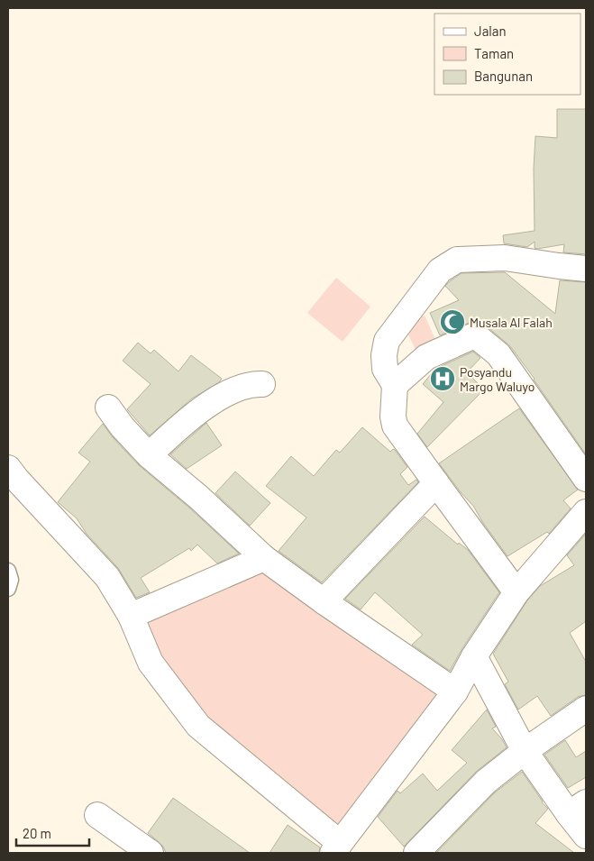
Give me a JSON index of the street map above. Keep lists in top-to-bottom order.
{
  "places": {
    "mosque": ["Musala Al Falah"],
    "hospital": ["Posyandu Margo Waluyo"]
  },
  "legend": ["Jalan", "Taman", "Bangunan"],
  "scale_bar": "20 m"
}
